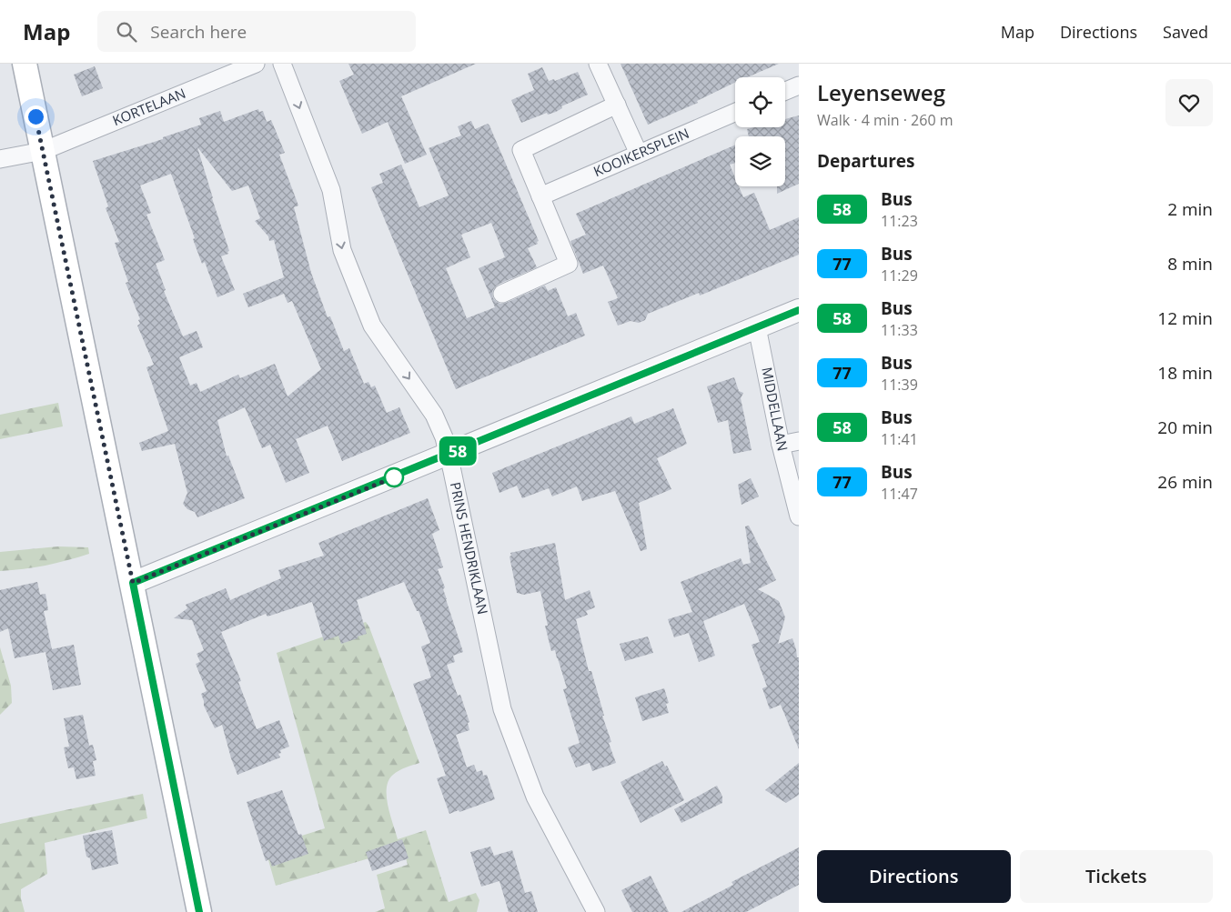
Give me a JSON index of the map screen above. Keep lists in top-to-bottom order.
{
  "streets": {
    "street": [
      "KORTELAAN",
      "KOOIKERSPLEIN",
      "MIDDELLAAN",
      "PRINS HENDRIKLAAN"
    ]
  },
  "one_way": ["PRINS HENDRIKLAAN"],
  "lines": ["bus line 58"],
  "page": {
    "header": "Map",
    "search": "Search here",
    "nav": ["Map", "Directions", "Saved"],
    "on_map": "58",
    "heading": [
      ["Leyenseweg", "Walk · 4 min · 260 m"],
      "Departures"
    ],
    "list": [
      {
        "mark": "58",
        "name": "Bus",
        "note": "11:23",
        "value": "2 min"
      },
      {
        "mark": "77",
        "name": "Bus",
        "note": "11:29",
        "value": "8 min"
      },
      {
        "mark": "58",
        "name": "Bus",
        "note": "11:33",
        "value": "12 min"
      },
      {
        "mark": "77",
        "name": "Bus",
        "note": "11:39",
        "value": "18 min"
      },
      {
        "mark": "58",
        "name": "Bus",
        "note": "11:41",
        "value": "20 min"
      },
      {
        "mark": "77",
        "name": "Bus",
        "note": "11:47",
        "value": "26 min"
      }
    ],
    "buttons": ["Directions", "Tickets"]
  }
}
